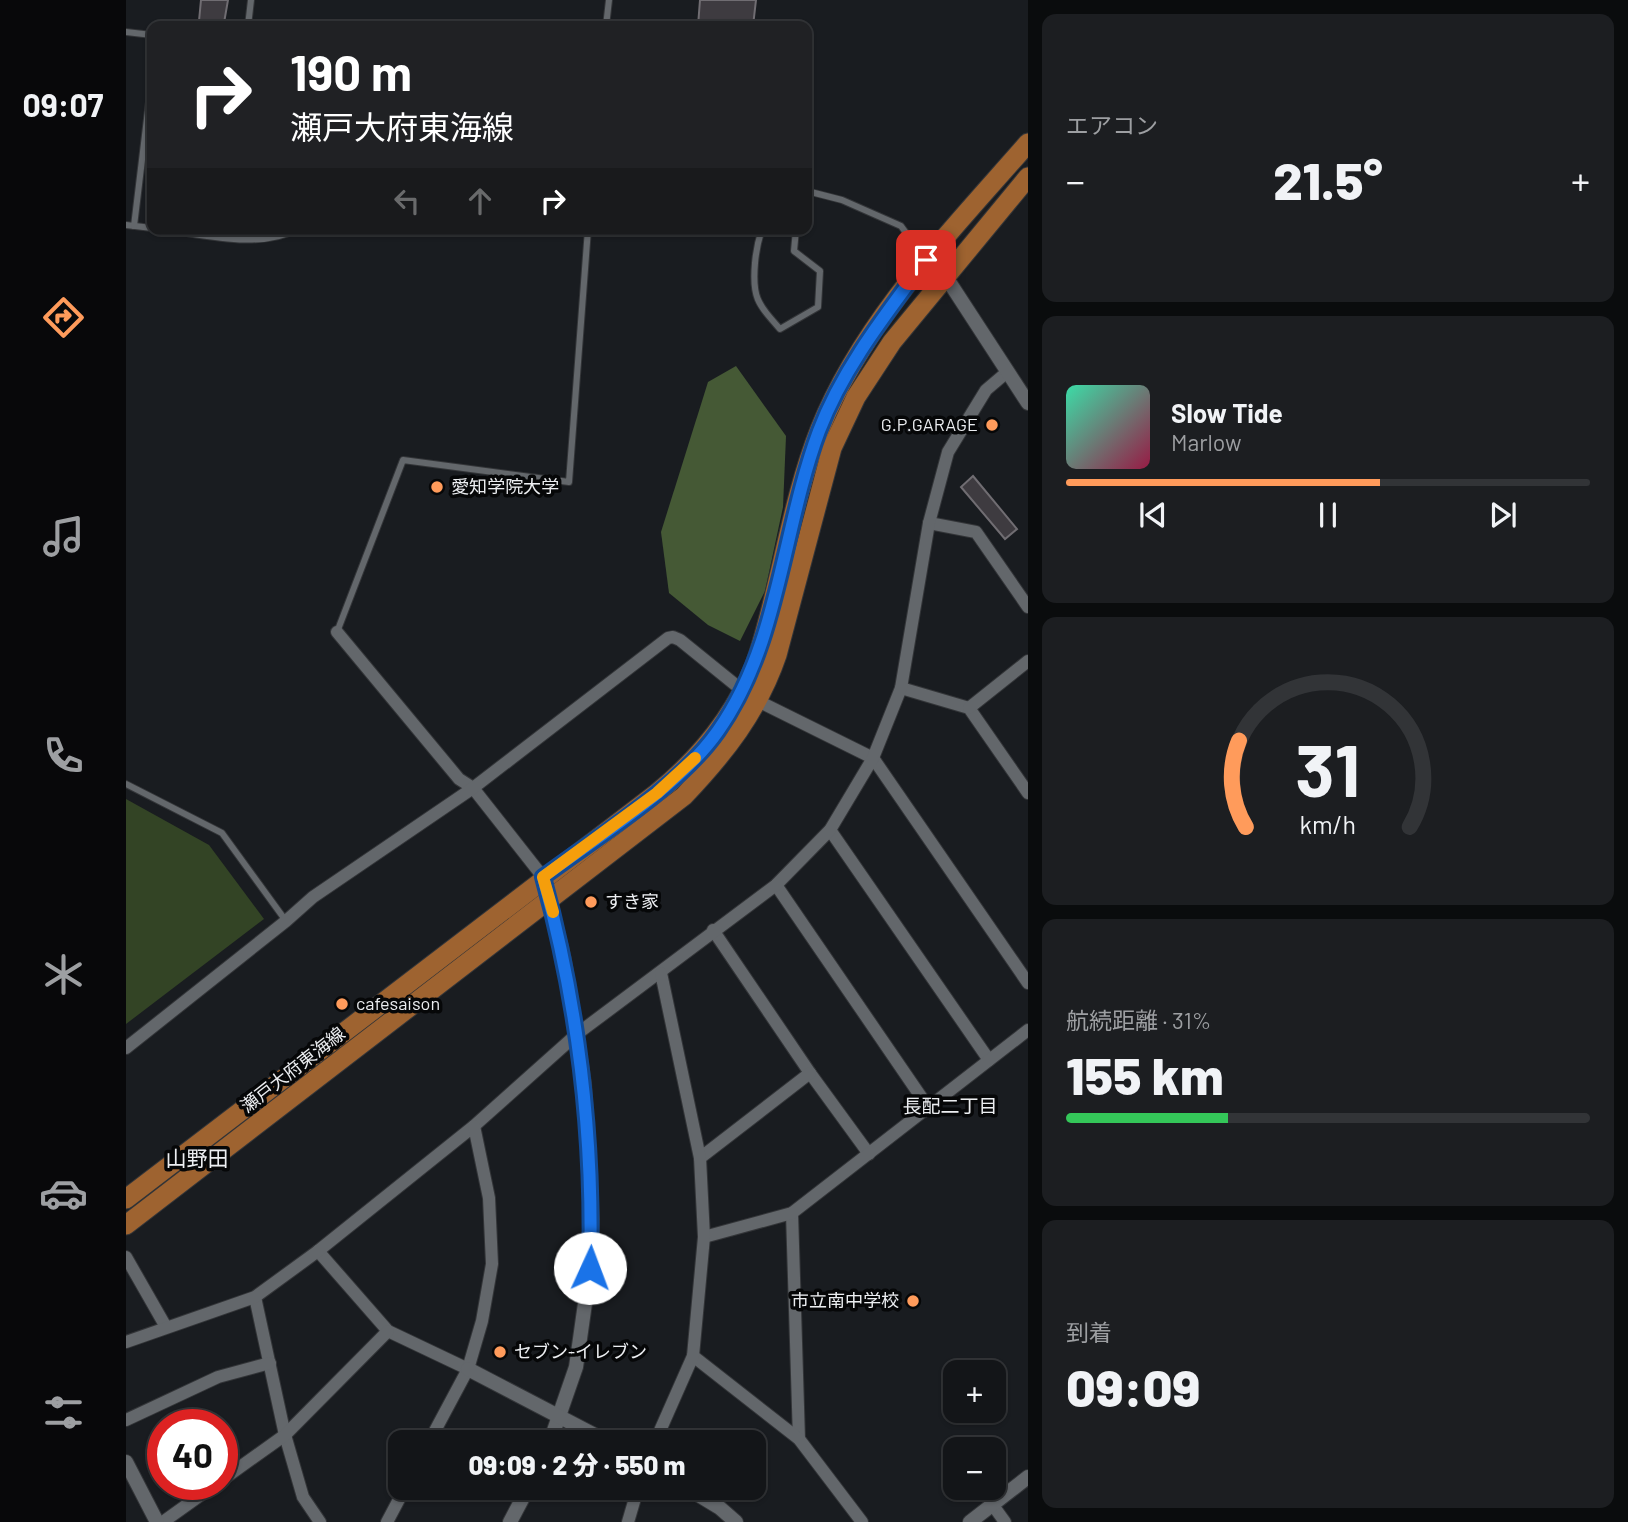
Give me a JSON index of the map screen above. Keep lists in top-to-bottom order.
{
  "streets": {
    "main road": ["瀬戸大府東海線"]
  },
  "districts": ["長配二丁目", "山野田"],
  "places": [
    "G.P.GARAGE",
    "愛知学院大学",
    "すき家",
    "cafesaison",
    "市立南中学校",
    "セブン-イレブン"
  ],
  "page": {
    "tabs": "09:07",
    "tile": [
      "エアコン",
      ["航続距離 · 31%", "155 km"],
      ["到着", "09:09"]
    ],
    "turn": ["190 m", "瀬戸大府東海線"],
    "heat": ["−", "21.5°", "+"],
    "song": ["Slow Tide", "Marlow"],
    "map_buttons": ["+", "−"],
    "limit": "40",
    "trip": "09:09 · 2 分 · 550 m",
    "gauge": ["31", "km/h"]
  }
}
